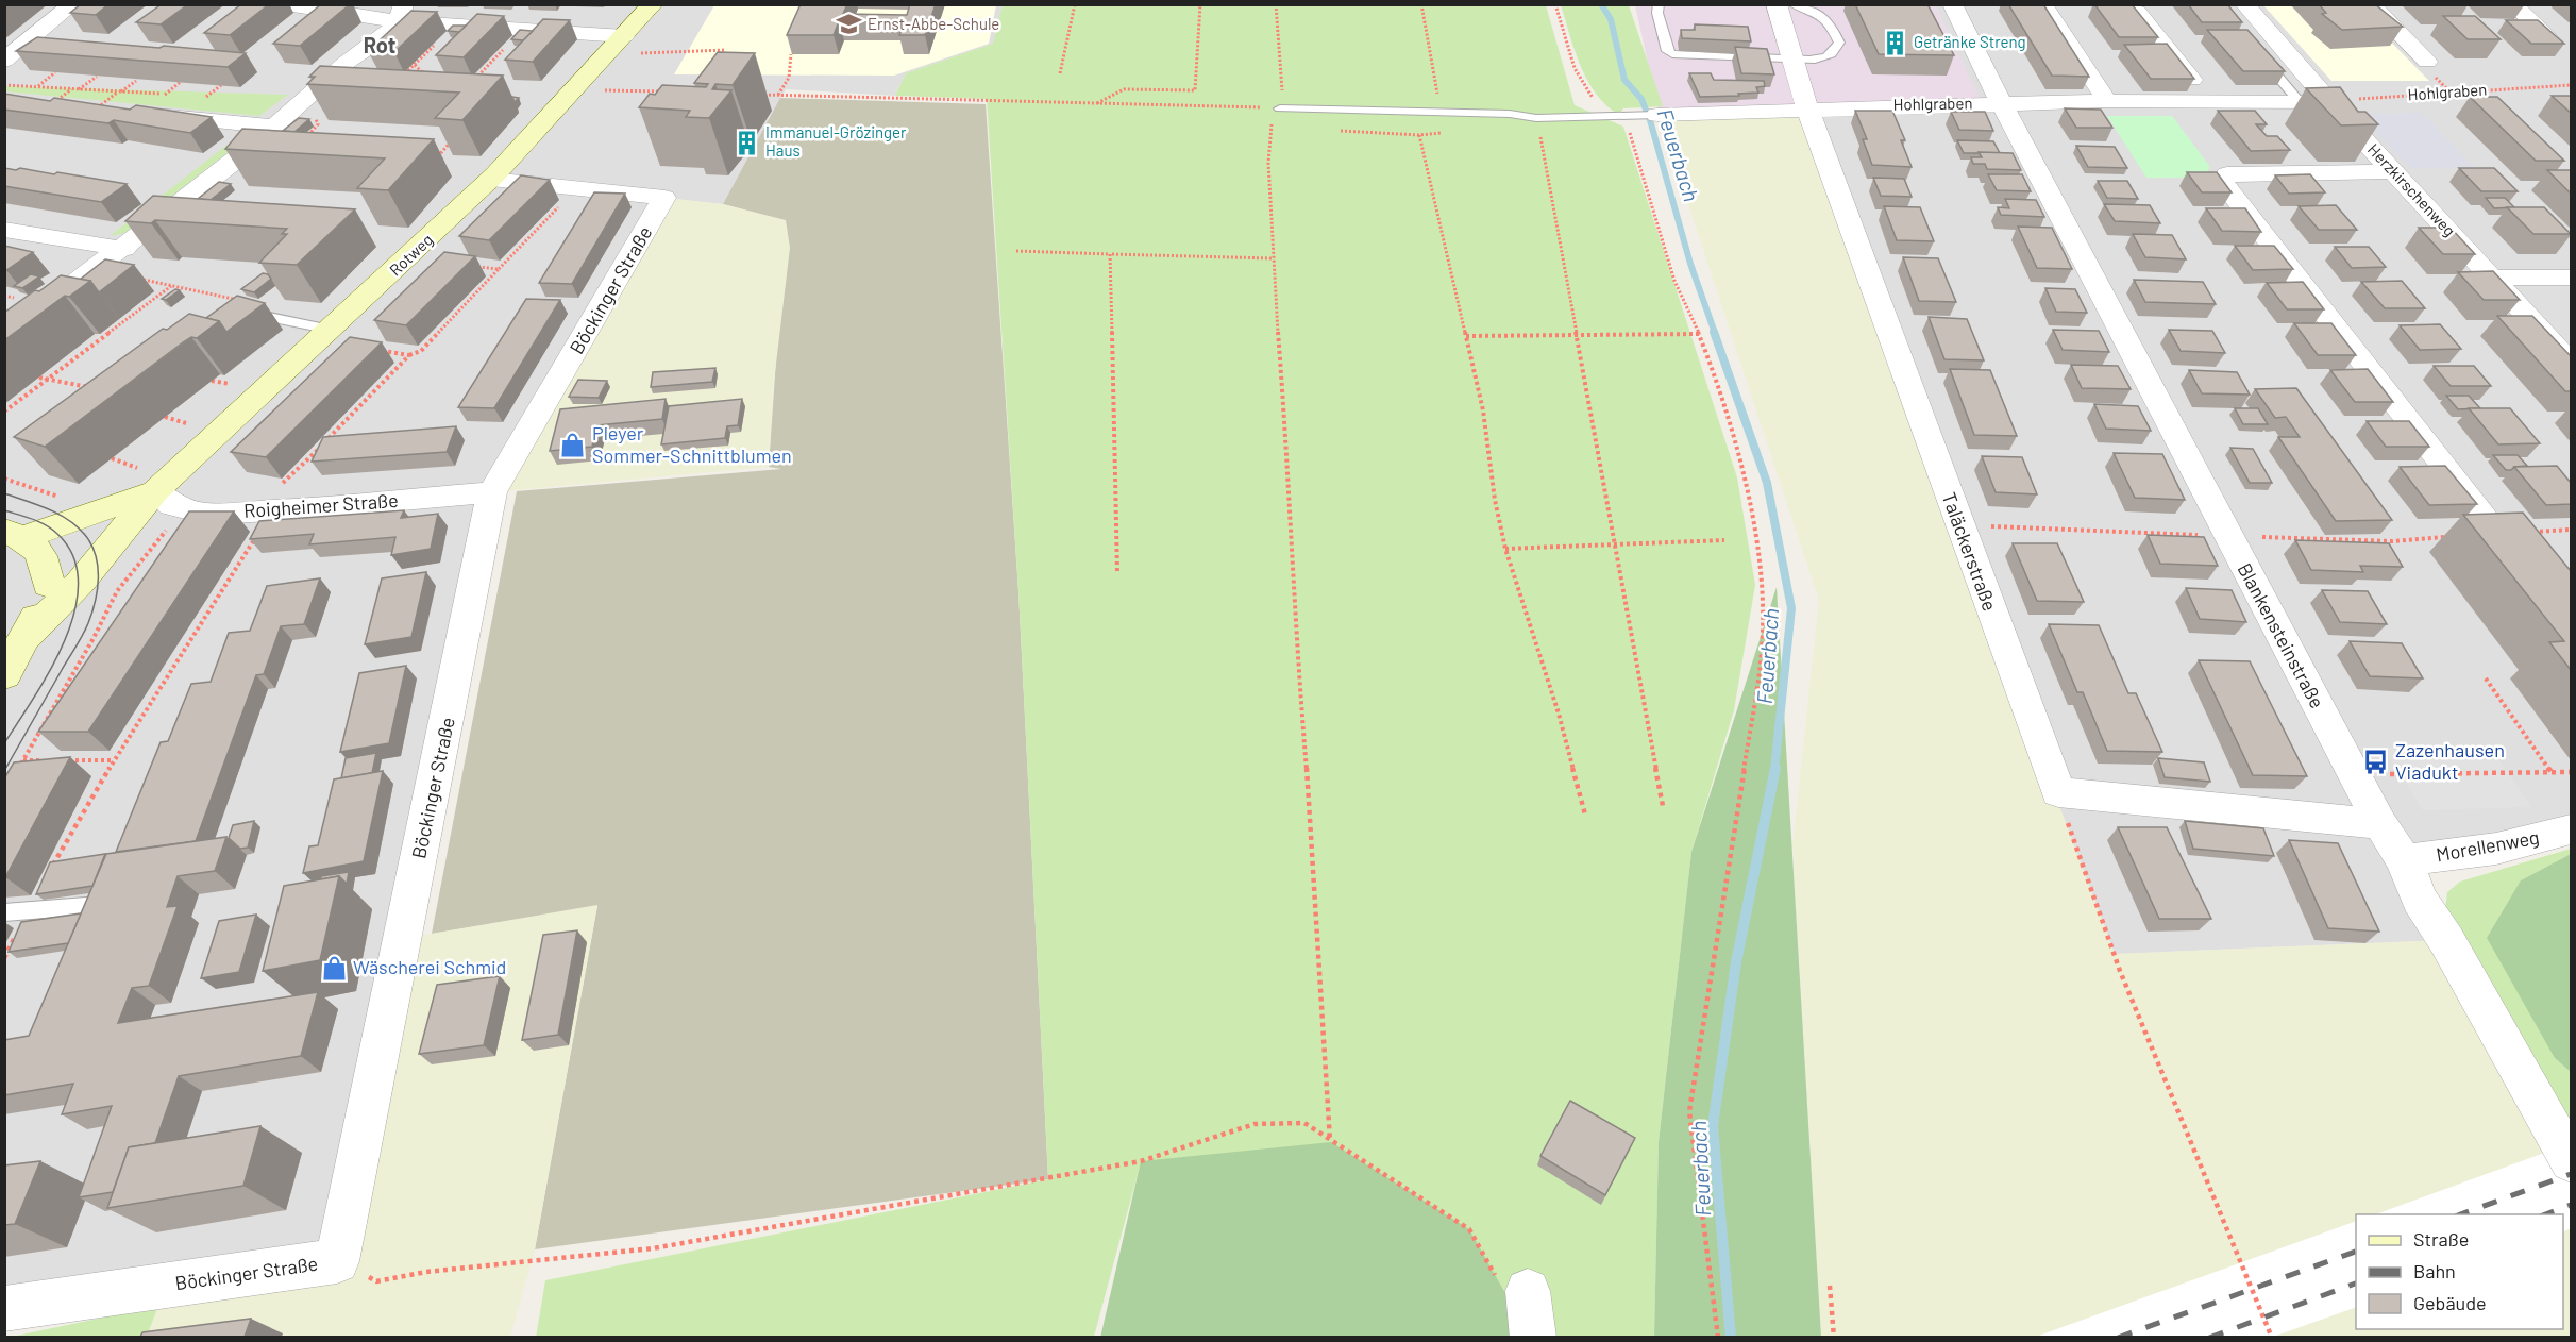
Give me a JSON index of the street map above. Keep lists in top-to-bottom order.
{
  "streets": {
    "main road": ["Rotweg"],
    "street": [
      "Hohlgraben",
      "Herzkirschenweg",
      "Böckinger Straße",
      "Roigheimer Straße",
      "Taläckerstraße",
      "Blankensteinstraße",
      "Morellenweg"
    ]
  },
  "crossings": [
    ["Hohlgraben", "Herzkirschenweg"],
    ["Hohlgraben", "Taläckerstraße"],
    ["Hohlgraben", "Blankensteinstraße"],
    ["Rotweg", "Böckinger Straße"],
    ["Rotweg", "Roigheimer Straße"],
    ["Böckinger Straße", "Roigheimer Straße"],
    ["Blankensteinstraße", "Morellenweg"]
  ],
  "districts": ["Rot"],
  "water": ["Feuerbach"],
  "places": {
    "school or university": ["Ernst-Abbe-Schule"],
    "building": ["Getränke Streng", "Immanuel-Grözinger Haus"],
    "shop": ["Pleyer Sommer-Schnittblumen", "Wäscherei Schmid"],
    "bus stop": ["Zazenhausen Viadukt"]
  },
  "legend": ["Straße", "Bahn", "Gebäude"]
}
